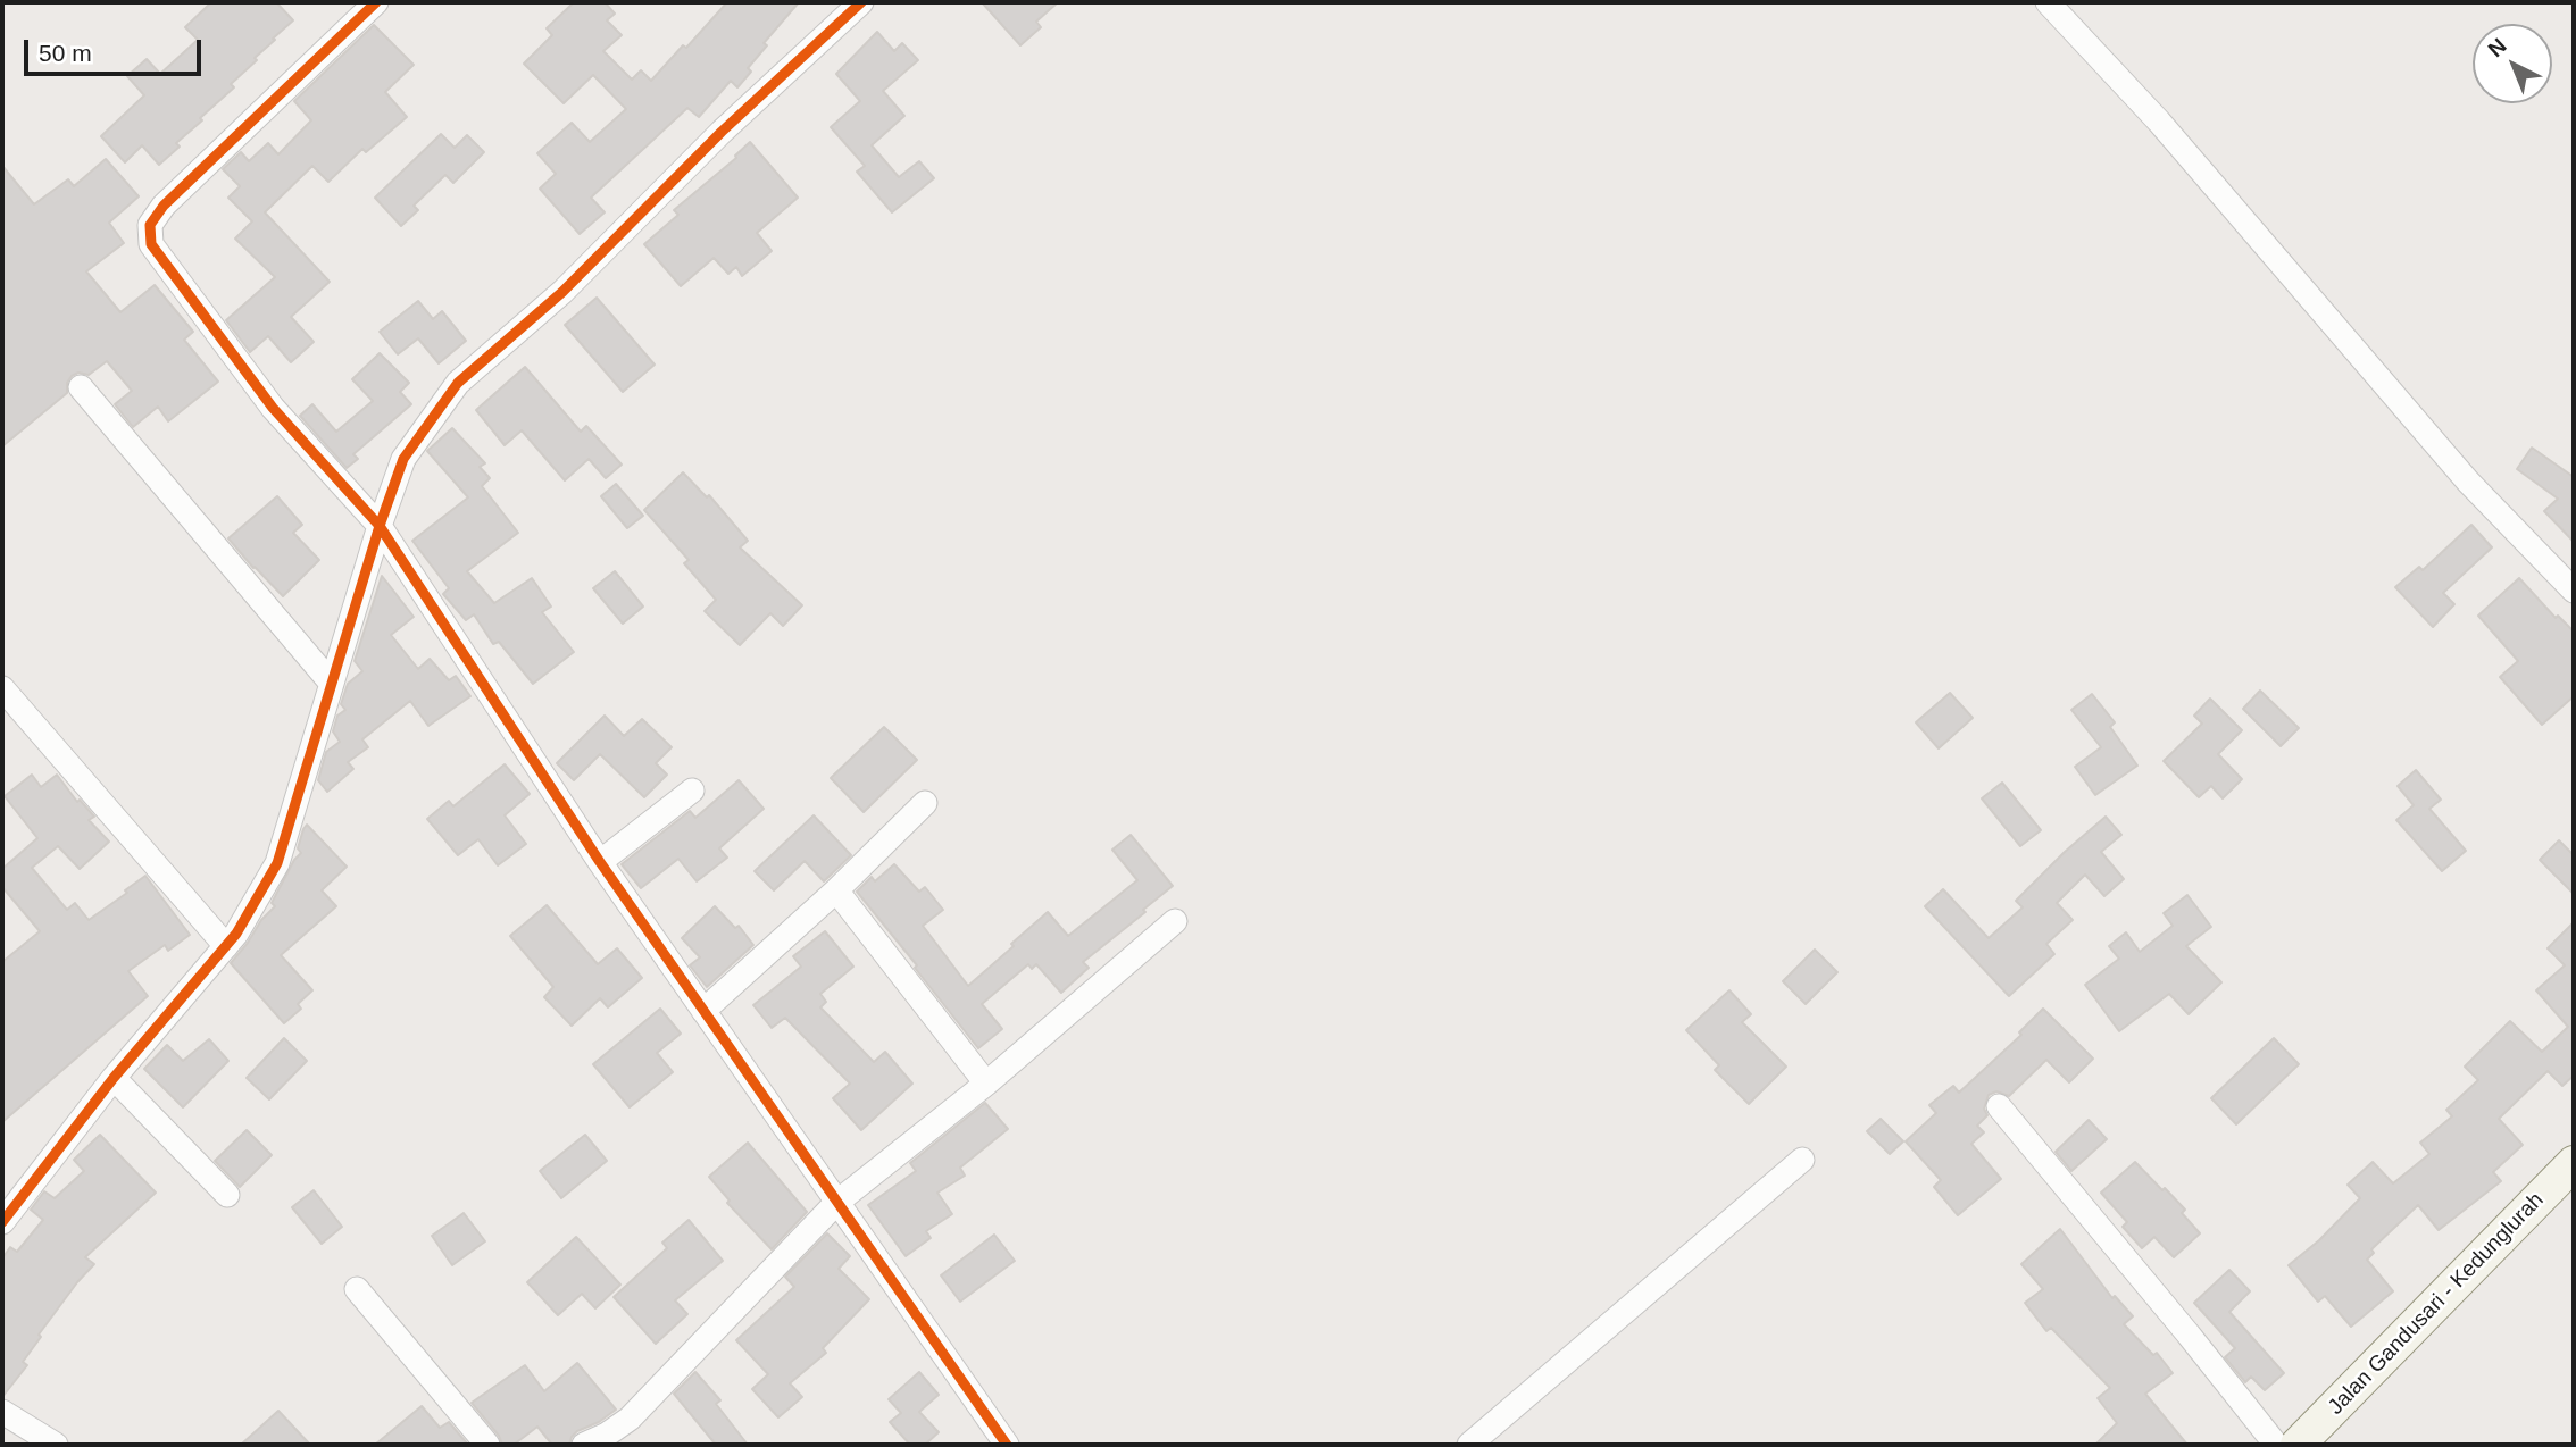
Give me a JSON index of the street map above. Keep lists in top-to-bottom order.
{
  "streets": {
    "street": ["Jalan Gandusari - Kedunglurah"]
  },
  "scale_bar": "50 m",
  "north": "top left"
}
